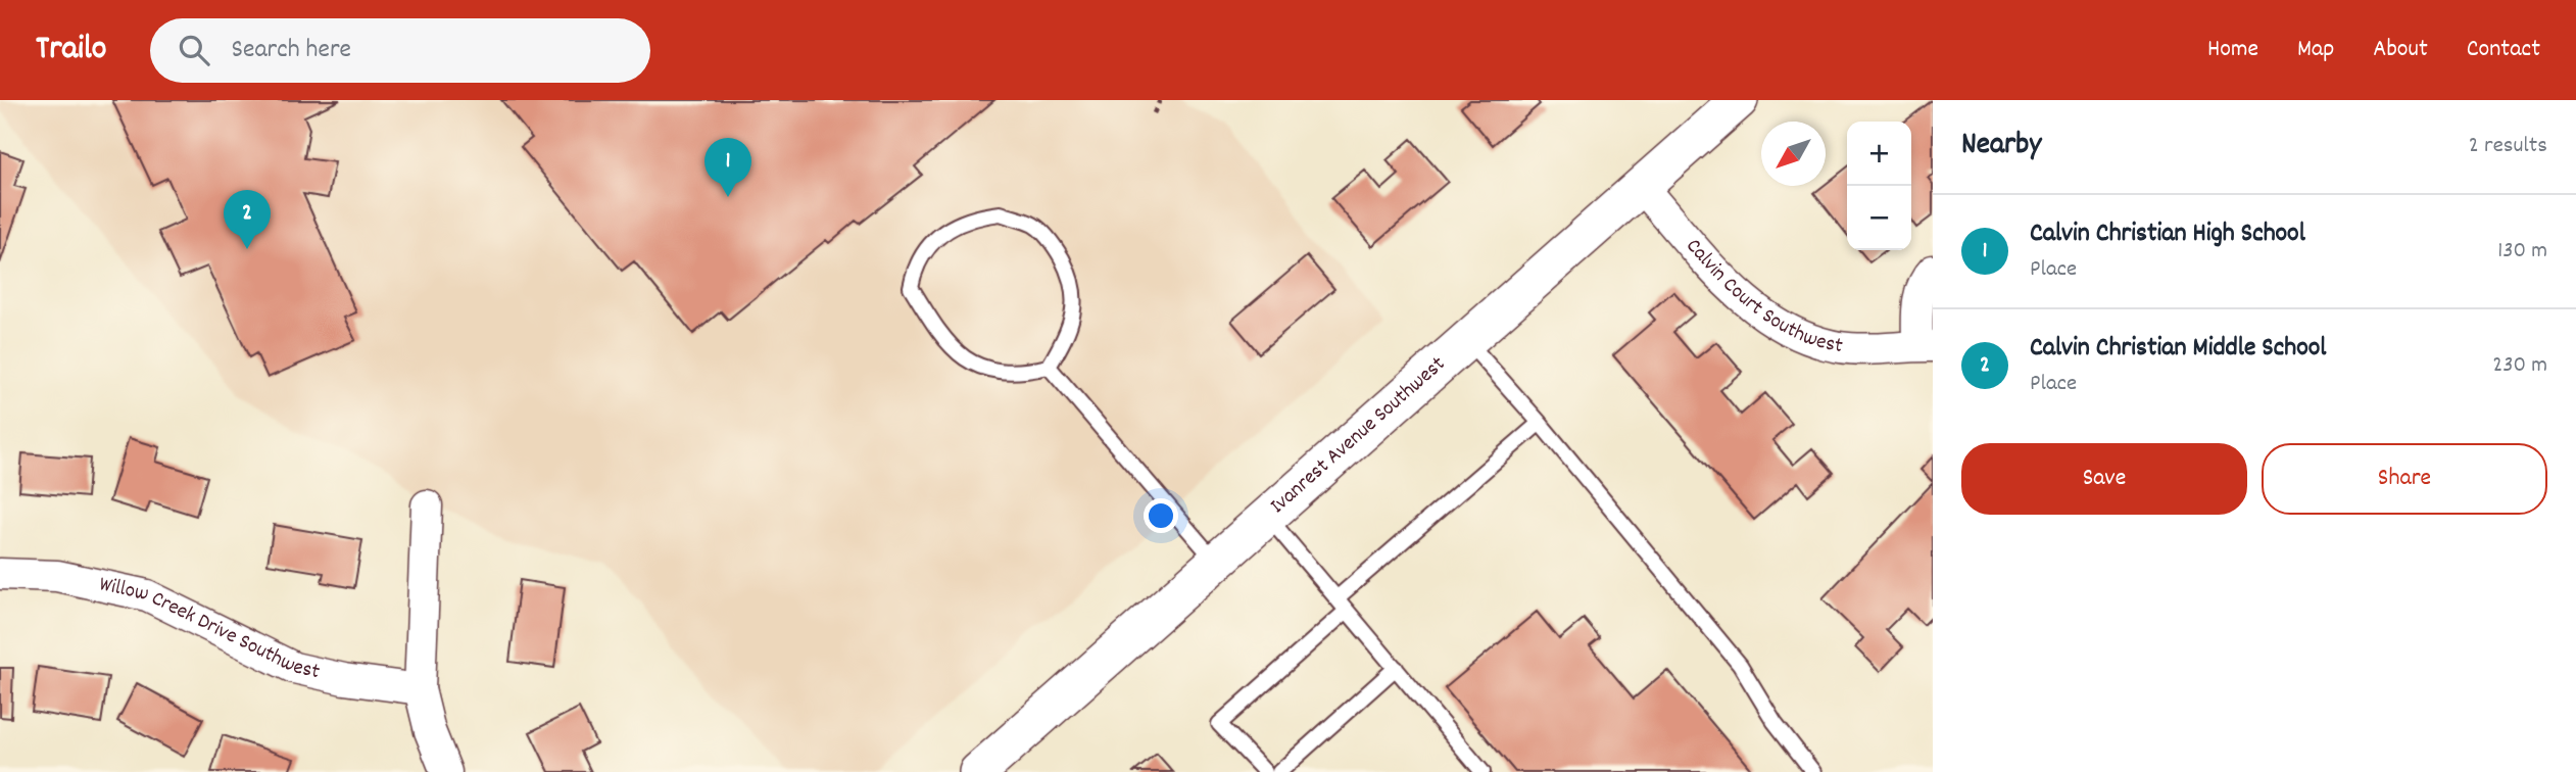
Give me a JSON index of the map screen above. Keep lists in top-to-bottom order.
{
  "streets": {
    "street": ["Calvin Court Southwest", "Ivanrest Avenue Southwest", "Willow Creek Drive Southwest"]
  },
  "crossings": [
    ["Calvin Court Southwest", "Ivanrest Avenue Southwest"]
  ],
  "north": "bottom left",
  "page": {
    "header": "Trailo",
    "search": "Search here",
    "nav": [
      "Home",
      "Map",
      "About",
      "Contact"
    ],
    "heading": ["Nearby", "2 results"],
    "map_buttons": ["+", "−"],
    "pins": ["1", "2"],
    "list": [
      {
        "mark": "1",
        "name": "Calvin Christian High School",
        "note": "Place",
        "value": "130 m"
      },
      {
        "mark": "2",
        "name": "Calvin Christian Middle School",
        "note": "Place",
        "value": "230 m"
      }
    ],
    "buttons": ["Save", "Share"]
  }
}
